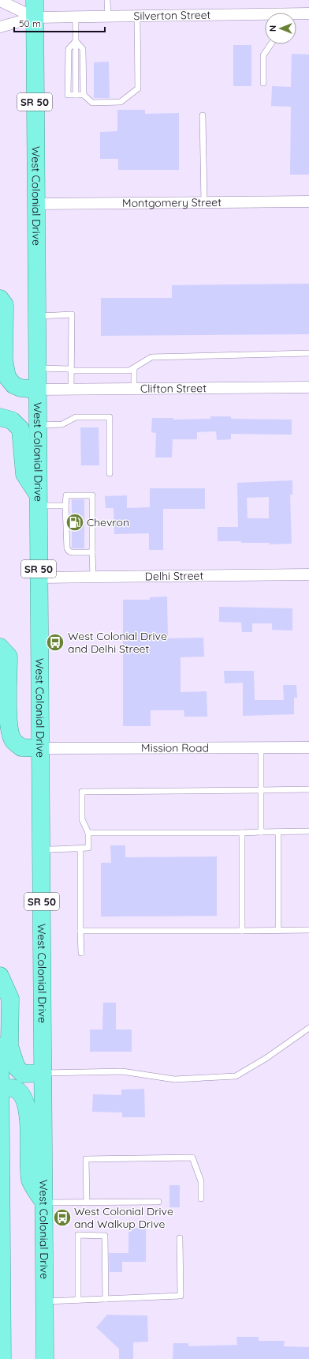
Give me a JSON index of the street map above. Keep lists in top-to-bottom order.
{
  "streets": {
    "highway": ["SR 50", "West Colonial Drive"],
    "street": [
      "Silverton Street",
      "Montgomery Street",
      "Clifton Street",
      "Delhi Street",
      "Mission Road"
    ]
  },
  "crossings": [
    ["Silverton Street", "West Colonial Drive"],
    ["West Colonial Drive", "Montgomery Street"],
    ["West Colonial Drive", "Clifton Street"],
    ["West Colonial Drive", "Delhi Street"],
    ["West Colonial Drive", "Mission Road"]
  ],
  "places": {
    "fuel station": ["Chevron"],
    "bus stop": ["West Colonial Drive and Delhi Street", "West Colonial Drive and Walkup Drive"]
  },
  "scale_bar": "50 m",
  "north": "left"
}
